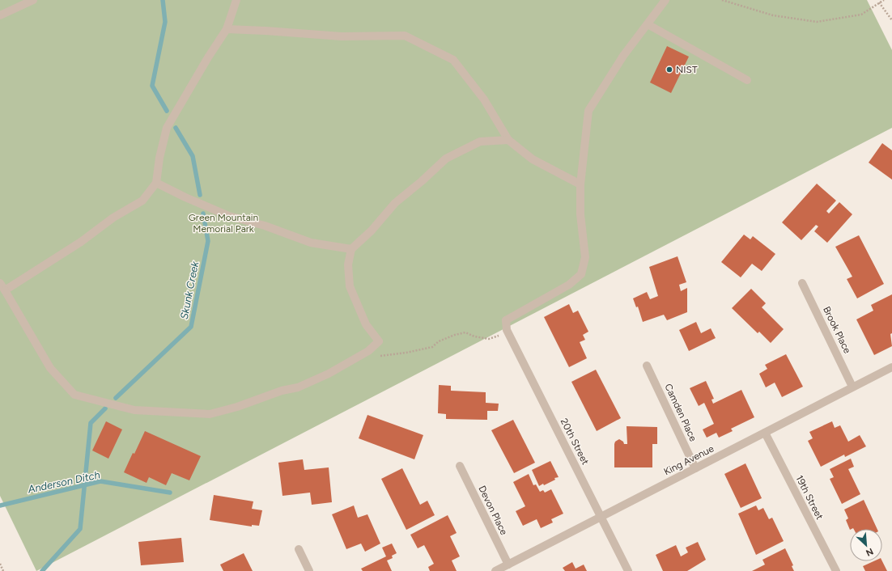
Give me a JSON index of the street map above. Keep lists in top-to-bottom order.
{
  "streets": {
    "street": [
      "Brook Place",
      "Camden Place",
      "20th Street",
      "King Avenue",
      "19th Street",
      "Devon Place"
    ]
  },
  "crossings": [
    ["Brook Place", "King Avenue"],
    ["Camden Place", "King Avenue"],
    ["20th Street", "King Avenue"],
    ["King Avenue", "19th Street"],
    ["King Avenue", "Devon Place"]
  ],
  "water": ["Skunk Creek", "Anderson Ditch"],
  "parks": ["Green Mountain Memorial Park"],
  "places": ["NIST"],
  "north": "bottom right"
}
